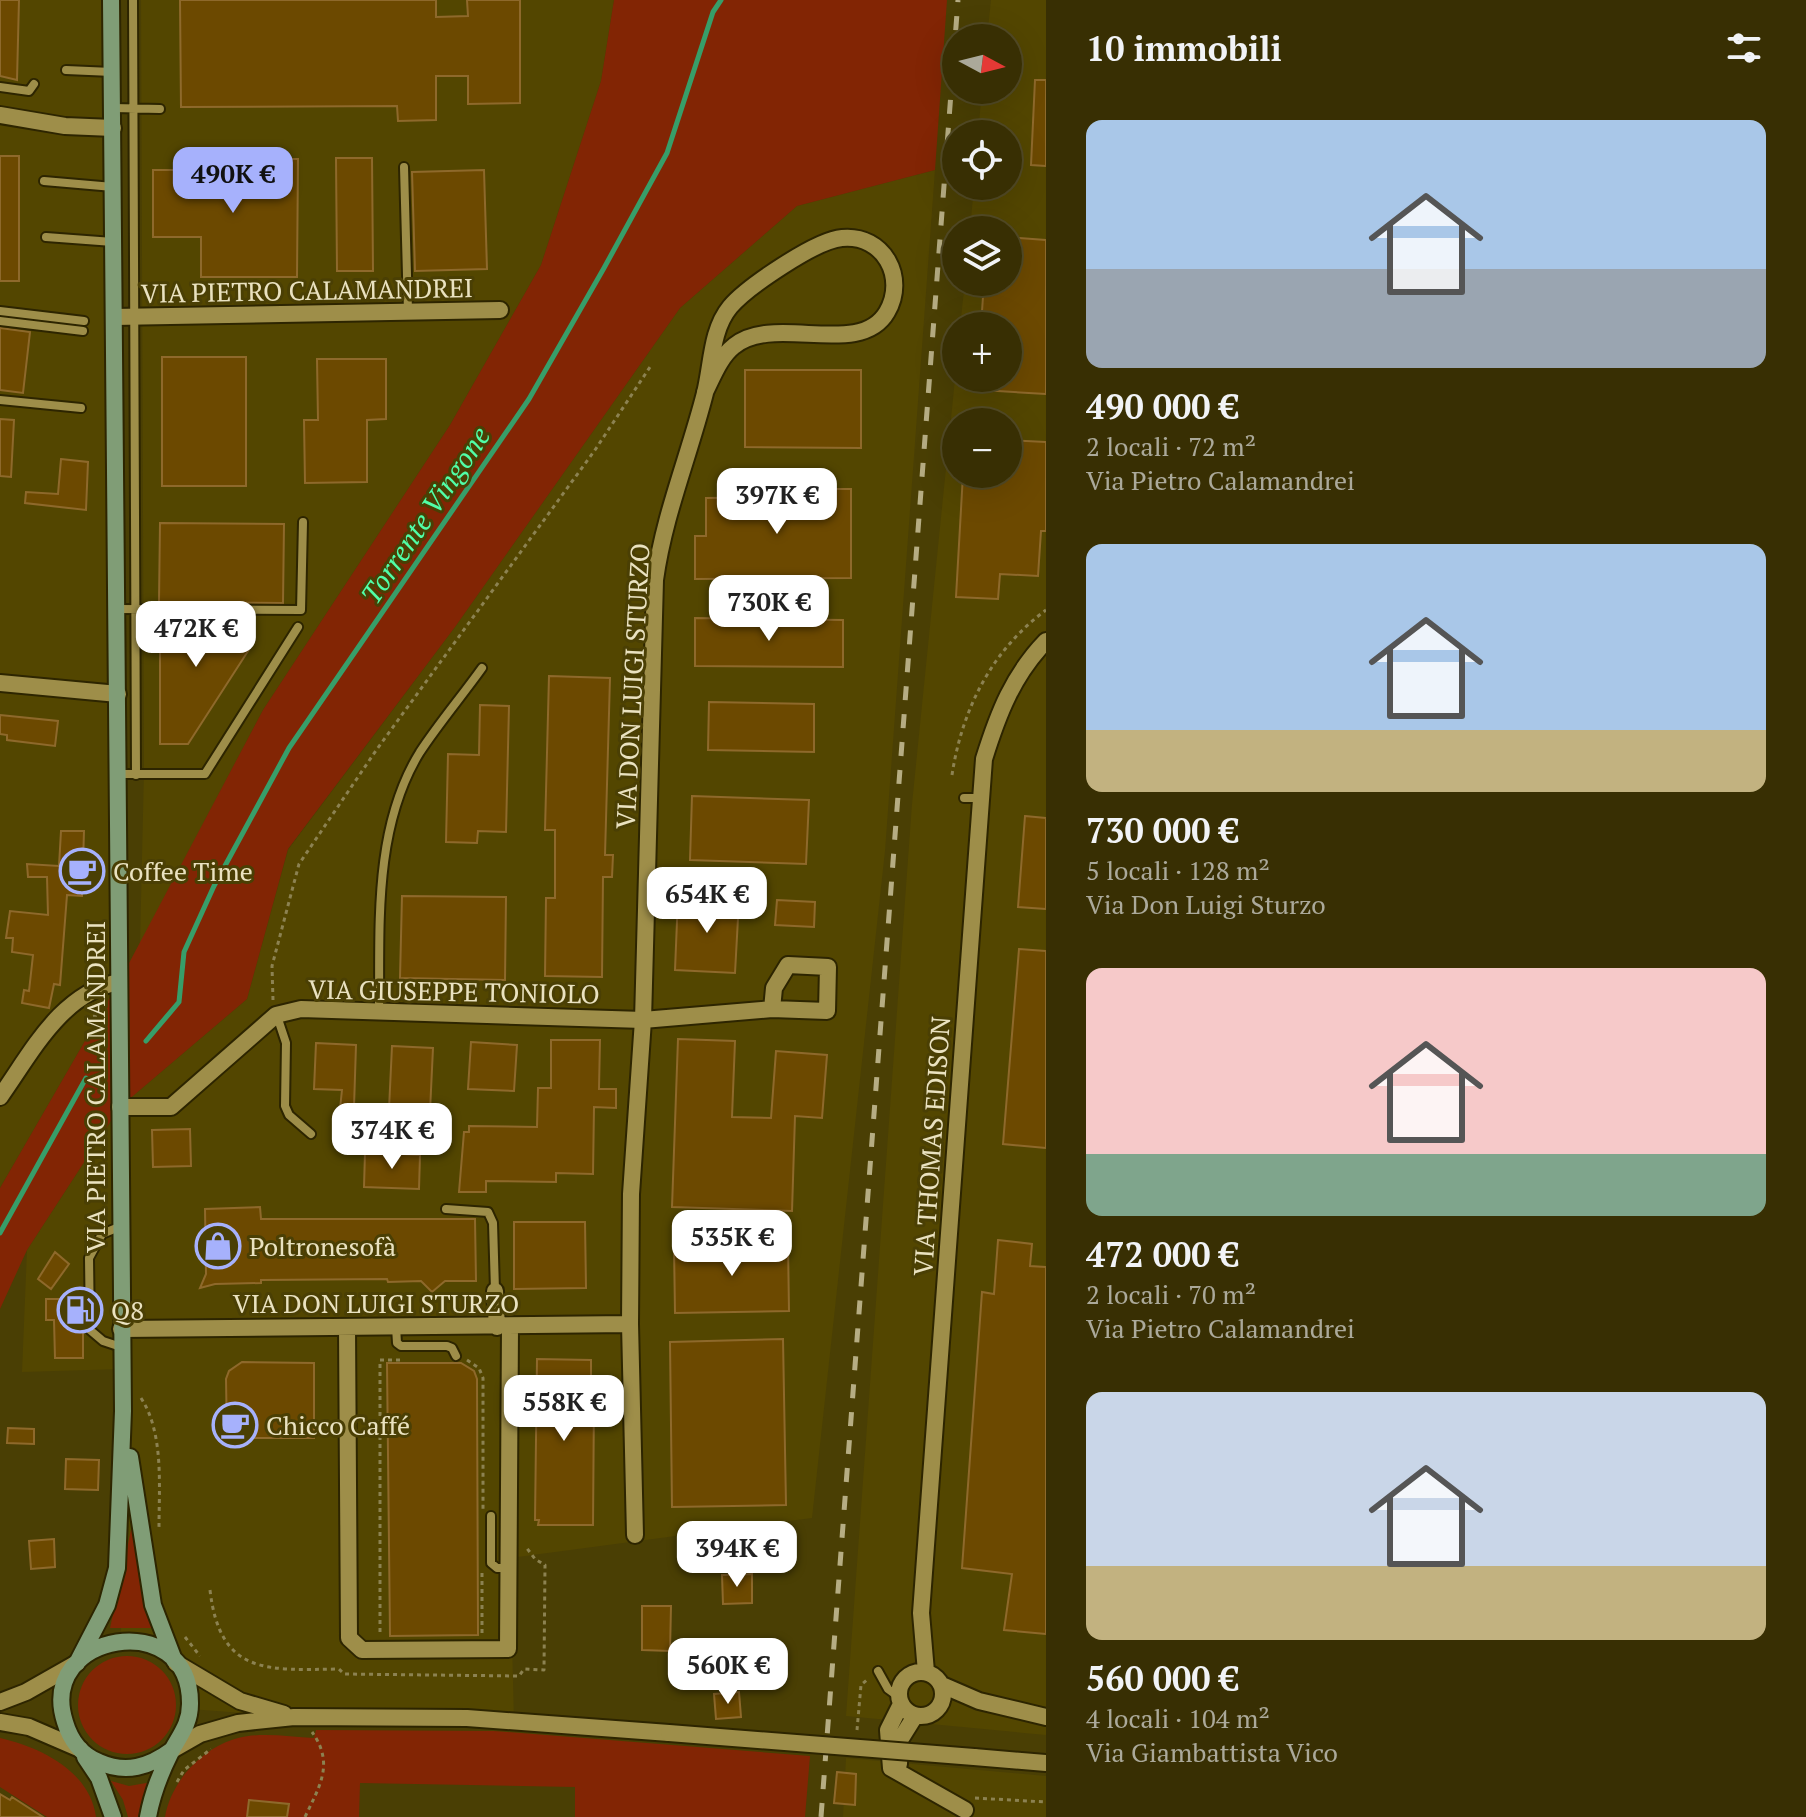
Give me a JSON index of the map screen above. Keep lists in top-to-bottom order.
{
  "streets": {
    "main road": ["VIA PIETRO CALAMANDREI"],
    "street": ["VIA DON LUIGI STURZO", "VIA GIUSEPPE TONIOLO", "VIA THOMAS EDISON"]
  },
  "crossings": [
    ["VIA PIETRO CALAMANDREI", "VIA DON LUIGI STURZO"],
    ["VIA PIETRO CALAMANDREI", "VIA GIUSEPPE TONIOLO"],
    ["VIA DON LUIGI STURZO", "VIA GIUSEPPE TONIOLO"]
  ],
  "water": ["Torrente Vingone"],
  "places": {
    "cafe": ["Coffee Time", "Chicco Caffé"],
    "shop": ["Poltronesofà"],
    "fuel station": ["Q8"]
  },
  "north": "right",
  "page": {
    "heading": "10 immobili",
    "map_buttons": ["+", "−"],
    "list": [
      {
        "name": "490 000 €",
        "note": "2 locali · 72 m² · Via Pietro Calamandrei"
      },
      {
        "name": "730 000 €",
        "note": "5 locali · 128 m² · Via Don Luigi Sturzo"
      },
      {
        "name": "472 000 €",
        "note": "2 locali · 70 m² · Via Pietro Calamandrei"
      },
      {
        "name": "560 000 €",
        "note": "4 locali · 104 m² · Via Giambattista Vico"
      }
    ],
    "price": [
      "490K €",
      "397K €",
      "730K €",
      "472K €",
      "654K €",
      "374K €",
      "535K €",
      "558K €",
      "394K €",
      "560K €"
    ]
  }
}
